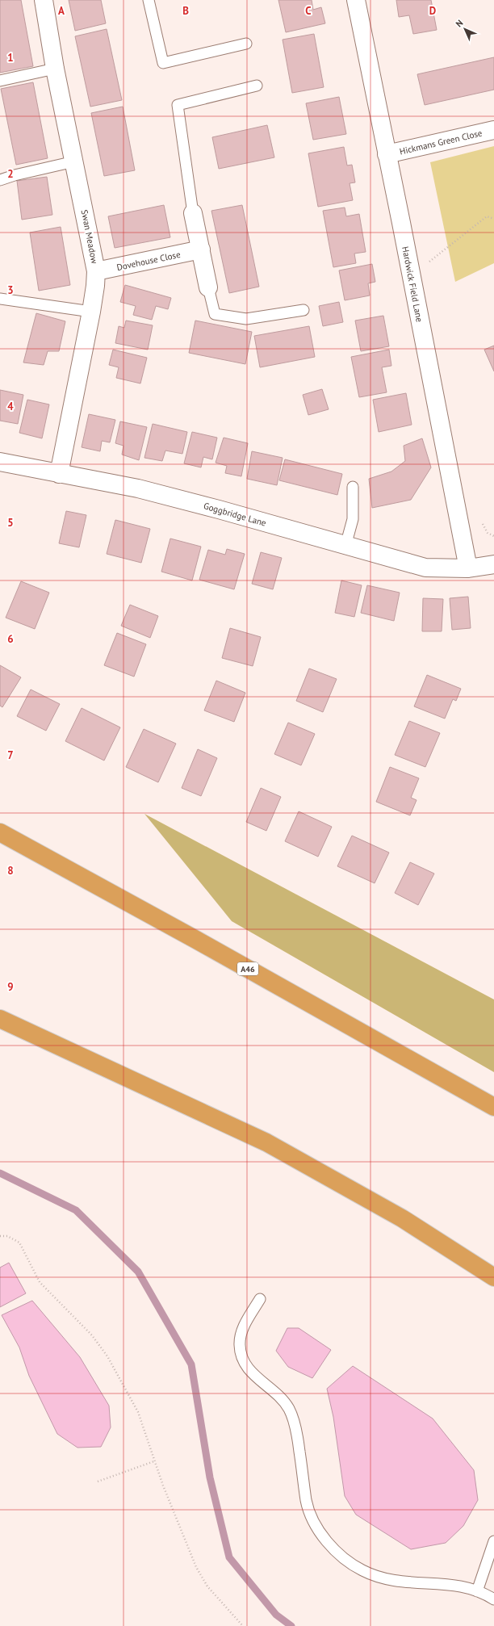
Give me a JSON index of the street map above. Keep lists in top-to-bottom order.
{
  "streets": {
    "highway": ["A46"],
    "street": [
      "Hickmans Green Close",
      "Swan Meadow",
      "Dovehouse Close",
      "Hardwick Field Lane",
      "Goggbridge Lane"
    ]
  },
  "crossings": [
    ["Hickmans Green Close", "Hardwick Field Lane"],
    ["Swan Meadow", "Dovehouse Close"],
    ["Swan Meadow", "Goggbridge Lane"],
    ["Hardwick Field Lane", "Goggbridge Lane"]
  ],
  "north": "top left",
  "grid": {
    "columns": [
      "A",
      "B",
      "C",
      "D"
    ],
    "rows": [
      "1",
      "2",
      "3",
      "4",
      "5",
      "6",
      "7",
      "8",
      "9"
    ]
  }
}
